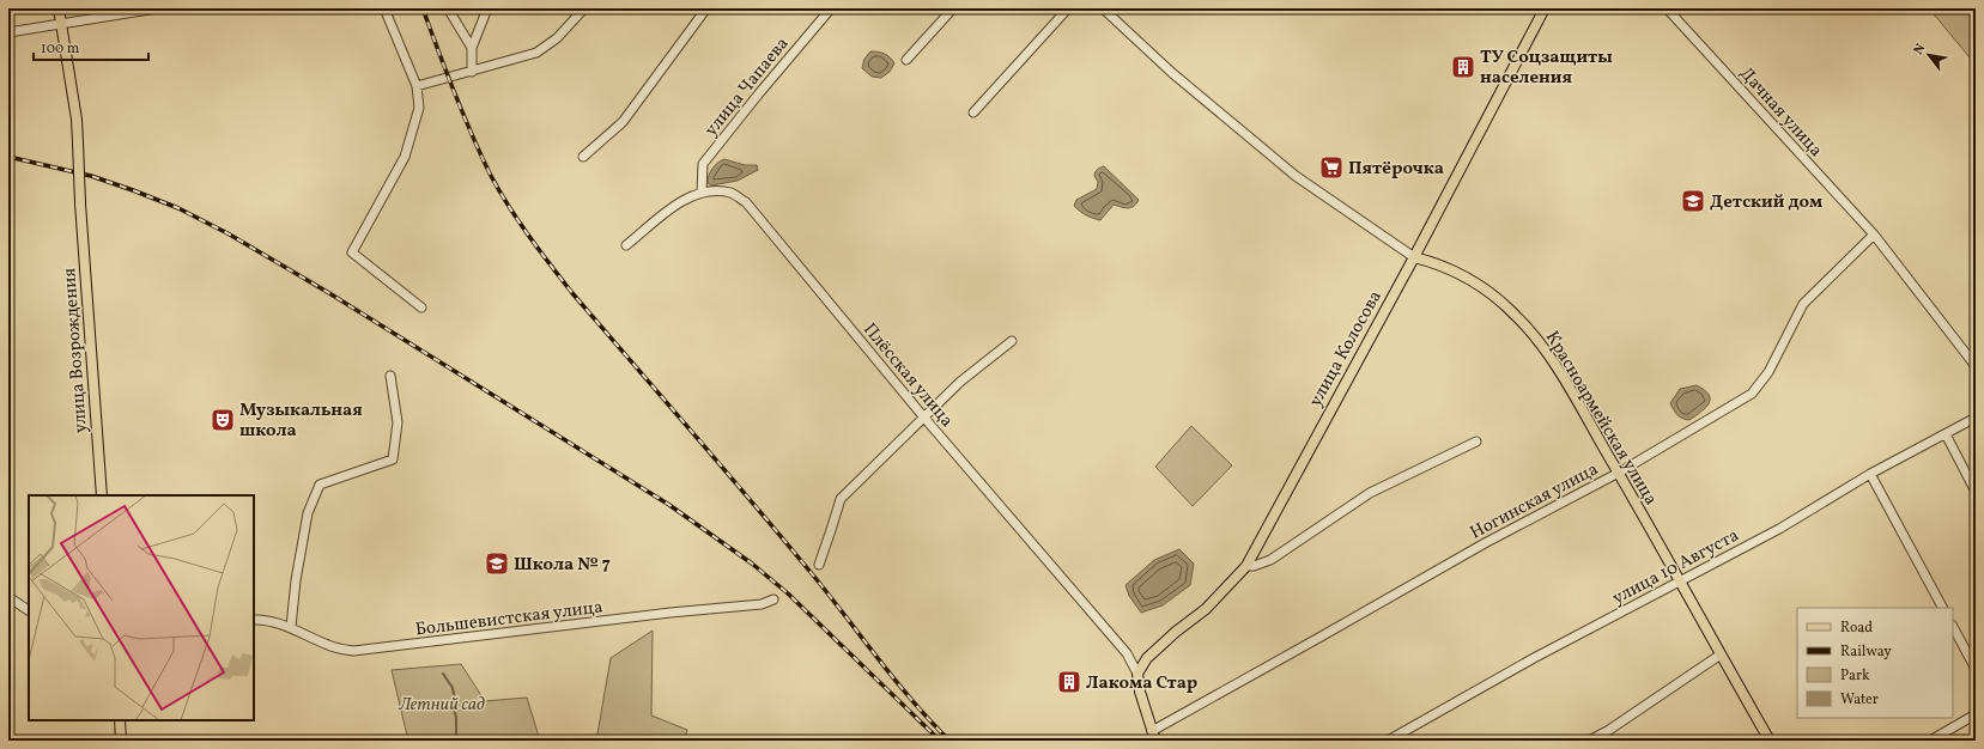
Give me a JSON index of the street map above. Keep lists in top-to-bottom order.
{
  "streets": {
    "main road": ["улица Колосова", "улица Возрождения", "Красноармейская улица"],
    "street": [
      "улица Чапаева",
      "Дачная улица",
      "Плёсская улица",
      "Ногинская улица",
      "улица 10 Августа",
      "Большевистская улица"
    ]
  },
  "crossings": [
    ["улица Чапаева", "Плёсская улица"],
    ["Дачная улица", "Ногинская улица"],
    ["улица Колосова", "Плёсская улица"],
    ["улица Колосова", "Красноармейская улица"],
    ["Красноармейская улица", "Ногинская улица"],
    ["Красноармейская улица", "улица 10 Августа"]
  ],
  "parks": ["Летний сад"],
  "places": {
    "building": ["ТУ Соцзащиты населения", "Лакома Стар"],
    "supermarket": ["Пятёрочка"],
    "school or university": ["Детский дом", "Школа № 7"],
    "theatre": ["Музыкальная школа"]
  },
  "legend": [
    "Road",
    "Railway",
    "Park",
    "Water"
  ],
  "scale_bar": "100 m",
  "north": "top left"
}
